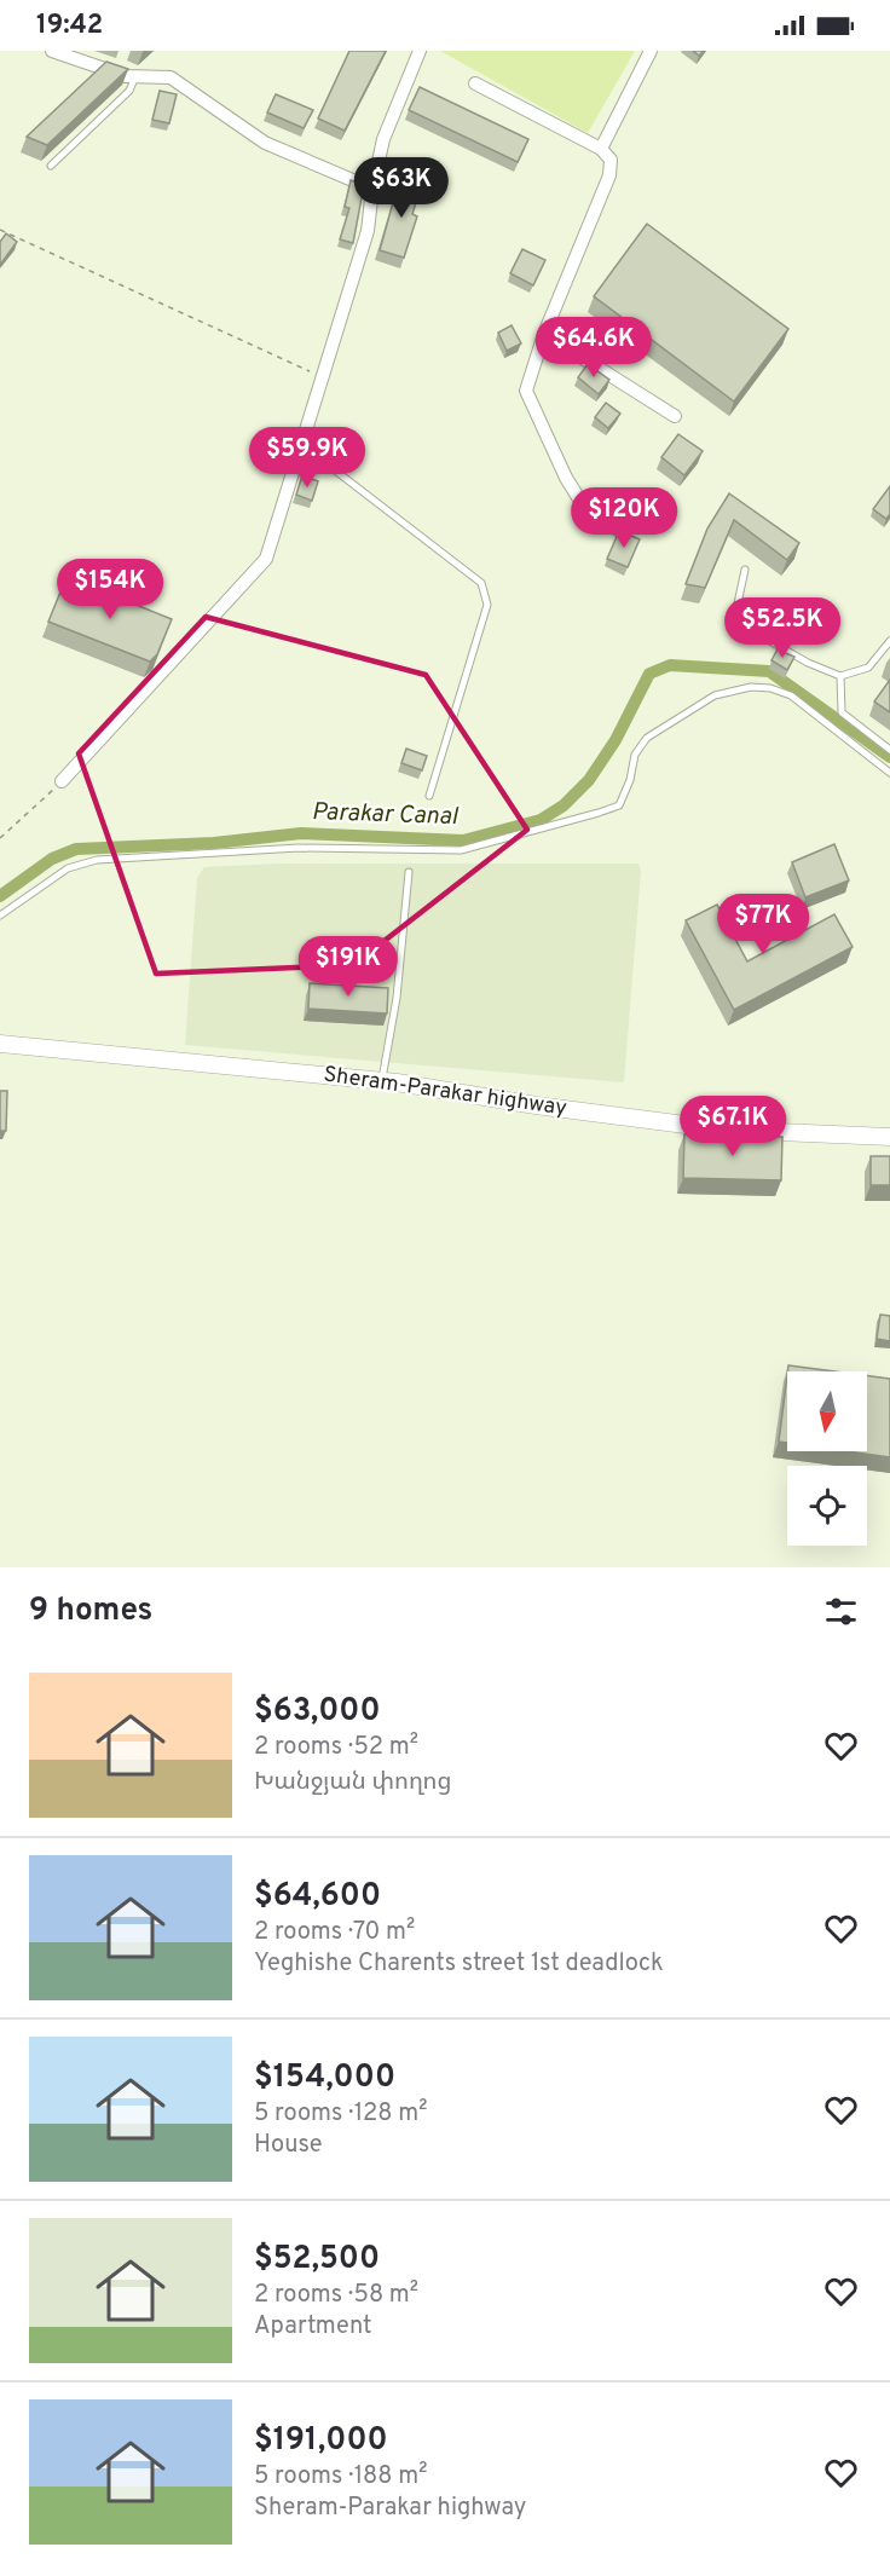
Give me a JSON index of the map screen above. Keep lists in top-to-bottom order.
{
  "streets": {
    "street": ["Sheram-Parakar highway"]
  },
  "water": ["Parakar Canal"],
  "north": "bottom",
  "page": {
    "status": "19:42",
    "price": [
      "$63K",
      "$64.6K",
      "$59.9K",
      "$120K",
      "$154K",
      "$52.5K",
      "$77K",
      "$191K",
      "$67.1K"
    ],
    "heading": "9 homes",
    "list": [
      {
        "name": "$63,000",
        "note": "2 rooms · 52 m² · Խանջյան փողոց"
      },
      {
        "name": "$64,600",
        "note": "2 rooms · 70 m² · Yeghishe Charents street 1st deadlock"
      },
      {
        "name": "$154,000",
        "note": "5 rooms · 128 m² · House"
      },
      {
        "name": "$52,500",
        "note": "2 rooms · 58 m² · Apartment"
      },
      {
        "name": "$191,000",
        "note": "5 rooms · 188 m² · Sheram-Parakar highway"
      }
    ]
  }
}
